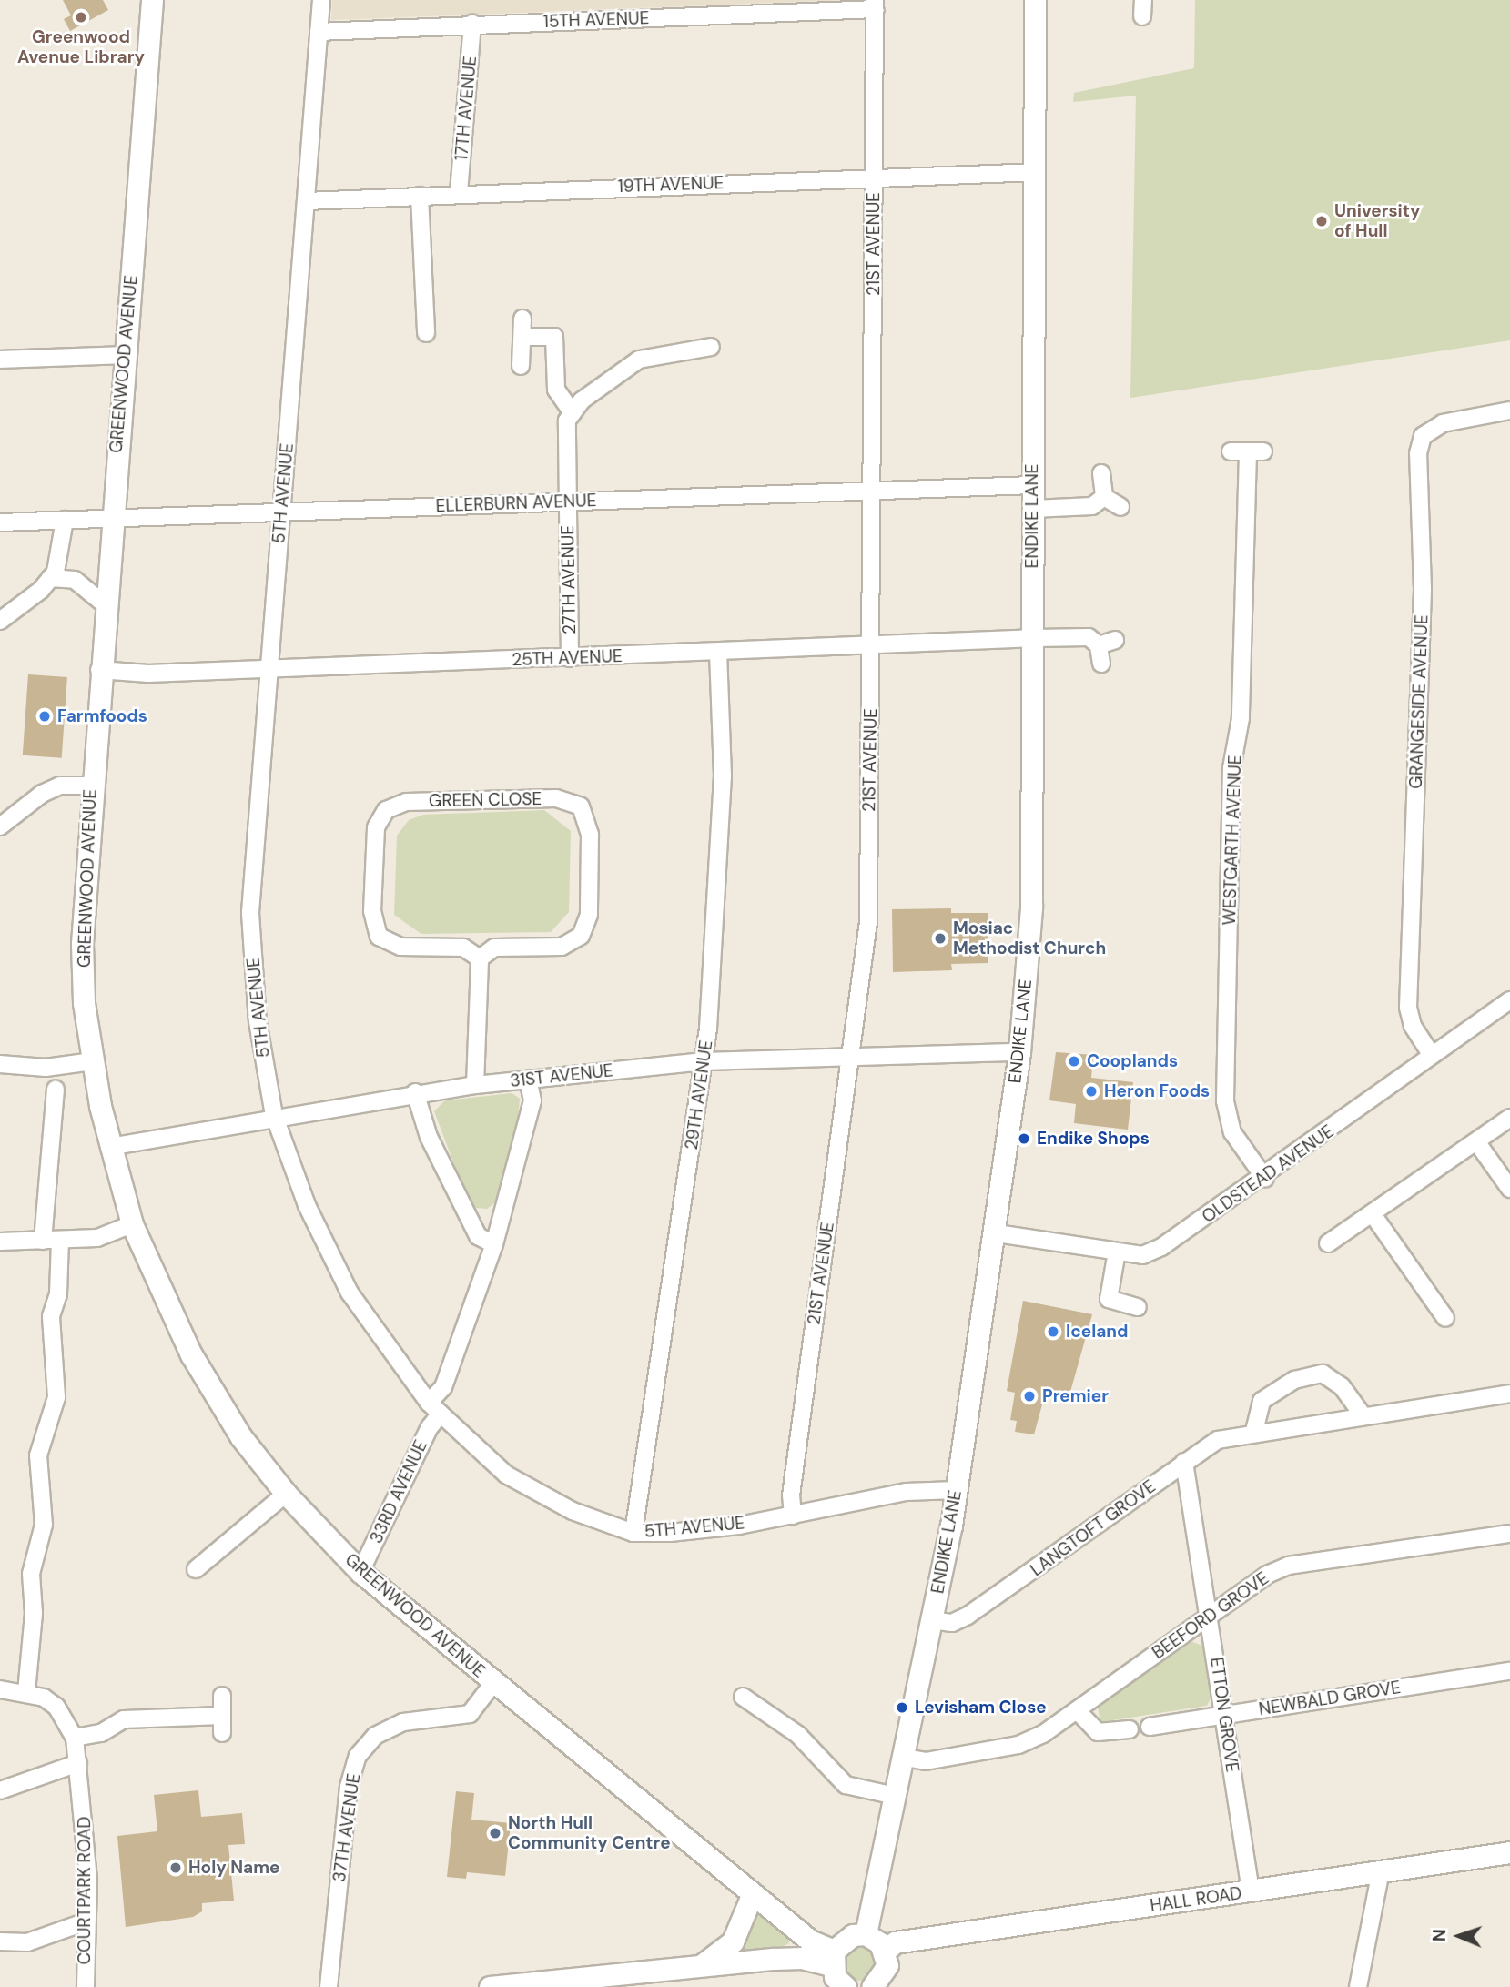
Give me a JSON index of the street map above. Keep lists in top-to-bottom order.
{
  "streets": {
    "street": [
      "15TH AVENUE",
      "17TH AVENUE",
      "19TH AVENUE",
      "21ST AVENUE",
      "GREENWOOD AVENUE",
      "5TH AVENUE",
      "ELLERBURN AVENUE",
      "ENDIKE LANE",
      "27TH AVENUE",
      "25TH AVENUE",
      "GRANGESIDE AVENUE",
      "GREEN CLOSE",
      "WESTGARTH AVENUE",
      "31ST AVENUE",
      "29TH AVENUE",
      "OLDSTEAD AVENUE",
      "33RD AVENUE",
      "LANGTOFT GROVE",
      "BEEFORD GROVE",
      "NEWBALD GROVE",
      "ETTON GROVE",
      "37TH AVENUE",
      "COURTPARK ROAD",
      "HALL ROAD"
    ]
  },
  "crossings": [
    ["15TH AVENUE", "17TH AVENUE"],
    ["15TH AVENUE", "21ST AVENUE"],
    ["15TH AVENUE", "5TH AVENUE"],
    ["17TH AVENUE", "19TH AVENUE"],
    ["19TH AVENUE", "21ST AVENUE"],
    ["19TH AVENUE", "5TH AVENUE"],
    ["19TH AVENUE", "ENDIKE LANE"],
    ["21ST AVENUE", "5TH AVENUE"],
    ["21ST AVENUE", "ELLERBURN AVENUE"],
    ["21ST AVENUE", "25TH AVENUE"],
    ["21ST AVENUE", "31ST AVENUE"],
    ["GREENWOOD AVENUE", "ELLERBURN AVENUE"],
    ["GREENWOOD AVENUE", "25TH AVENUE"],
    ["GREENWOOD AVENUE", "31ST AVENUE"],
    ["GREENWOOD AVENUE", "33RD AVENUE"],
    ["GREENWOOD AVENUE", "37TH AVENUE"],
    ["5TH AVENUE", "ELLERBURN AVENUE"],
    ["5TH AVENUE", "ENDIKE LANE"],
    ["5TH AVENUE", "25TH AVENUE"],
    ["5TH AVENUE", "31ST AVENUE"],
    ["5TH AVENUE", "29TH AVENUE"],
    ["5TH AVENUE", "33RD AVENUE"],
    ["ELLERBURN AVENUE", "ENDIKE LANE"],
    ["ELLERBURN AVENUE", "27TH AVENUE"],
    ["ENDIKE LANE", "25TH AVENUE"],
    ["ENDIKE LANE", "31ST AVENUE"],
    ["ENDIKE LANE", "OLDSTEAD AVENUE"],
    ["ENDIKE LANE", "LANGTOFT GROVE"],
    ["27TH AVENUE", "25TH AVENUE"],
    ["25TH AVENUE", "29TH AVENUE"],
    ["GRANGESIDE AVENUE", "OLDSTEAD AVENUE"],
    ["WESTGARTH AVENUE", "OLDSTEAD AVENUE"],
    ["31ST AVENUE", "29TH AVENUE"],
    ["31ST AVENUE", "33RD AVENUE"],
    ["LANGTOFT GROVE", "ETTON GROVE"],
    ["BEEFORD GROVE", "ETTON GROVE"],
    ["NEWBALD GROVE", "ETTON GROVE"],
    ["ETTON GROVE", "HALL ROAD"]
  ],
  "places": [
    "Greenwood Avenue Library",
    "University of Hull",
    "Farmfoods",
    "Mosiac Methodist Church",
    "Cooplands",
    "Heron Foods",
    "Endike Shops",
    "Iceland",
    "Premier",
    "Levisham Close",
    "North Hull Community Centre",
    "Holy Name"
  ],
  "north": "left"
}
